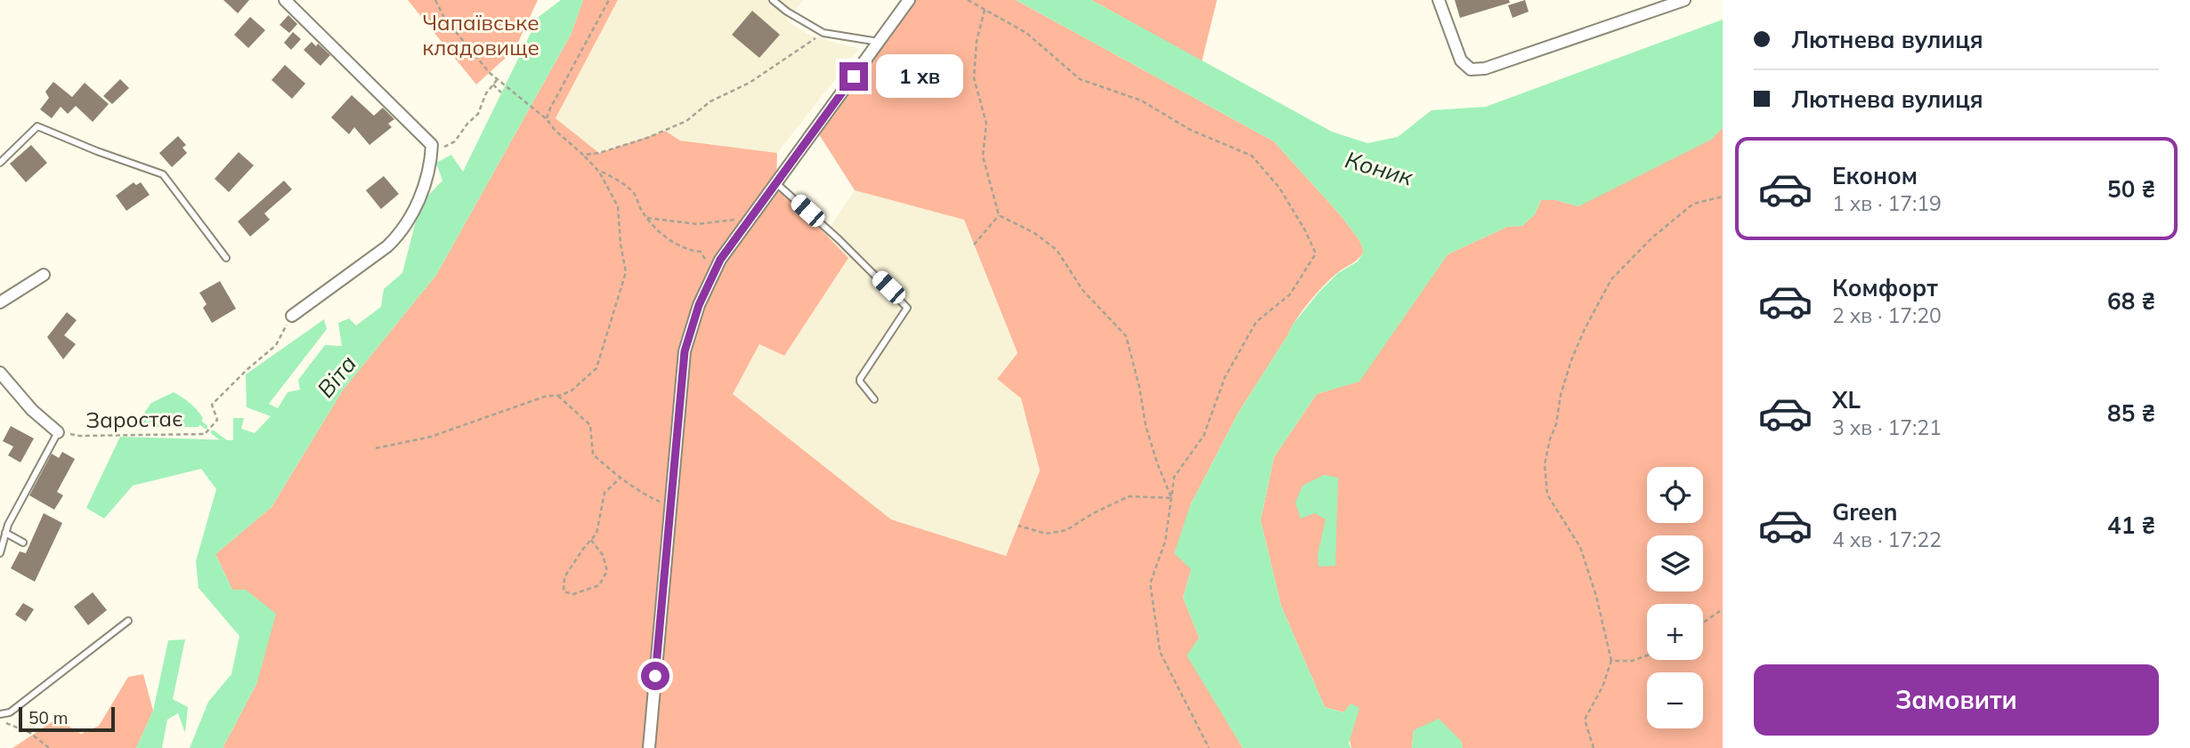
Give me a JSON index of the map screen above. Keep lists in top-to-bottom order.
{
  "streets": {
    "path": ["Заростає"]
  },
  "water": ["Коник", "Віта"],
  "parks": ["Чапаївське кладовище"],
  "scale_bar": "50 m",
  "page": {
    "banner": ["Лютнева вулиця", "Лютнева вулиця"],
    "bubble": "1 хв",
    "list": [
      {
        "name": "Економ",
        "note": "1 хв · 17:19",
        "value": "50 ₴"
      },
      {
        "name": "Комфорт",
        "note": "2 хв · 17:20",
        "value": "68 ₴"
      },
      {
        "name": "XL",
        "note": "3 хв · 17:21",
        "value": "85 ₴"
      },
      {
        "name": "Green",
        "note": "4 хв · 17:22",
        "value": "41 ₴"
      }
    ],
    "map_buttons": ["+", "−"],
    "buttons": "Замовити",
    "scale": "50 m"
  }
}
